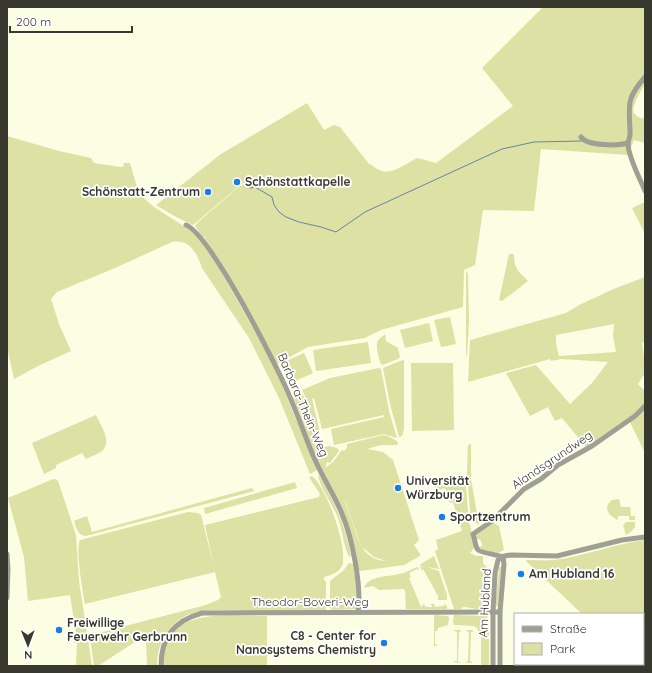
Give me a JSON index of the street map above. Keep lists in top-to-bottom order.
{
  "streets": {
    "street": [
      "Barbara-Thein-Weg",
      "Alandsgrundweg",
      "Theodor-Boveri-Weg",
      "Am Hubland"
    ]
  },
  "crossings": [
    ["Barbara-Thein-Weg", "Theodor-Boveri-Weg"],
    ["Alandsgrundweg", "Am Hubland"],
    ["Theodor-Boveri-Weg", "Am Hubland"]
  ],
  "places": [
    "Schönstattkapelle",
    "Schönstatt-Zentrum",
    "Universität Würzburg",
    "Sportzentrum",
    "Am Hubland 16",
    "Freiwillige Feuerwehr Gerbrunn",
    "C8 - Center for Nanosystems Chemistry"
  ],
  "legend": ["Straße", "Park"],
  "scale_bar": "200 m",
  "north": "bottom"
}
